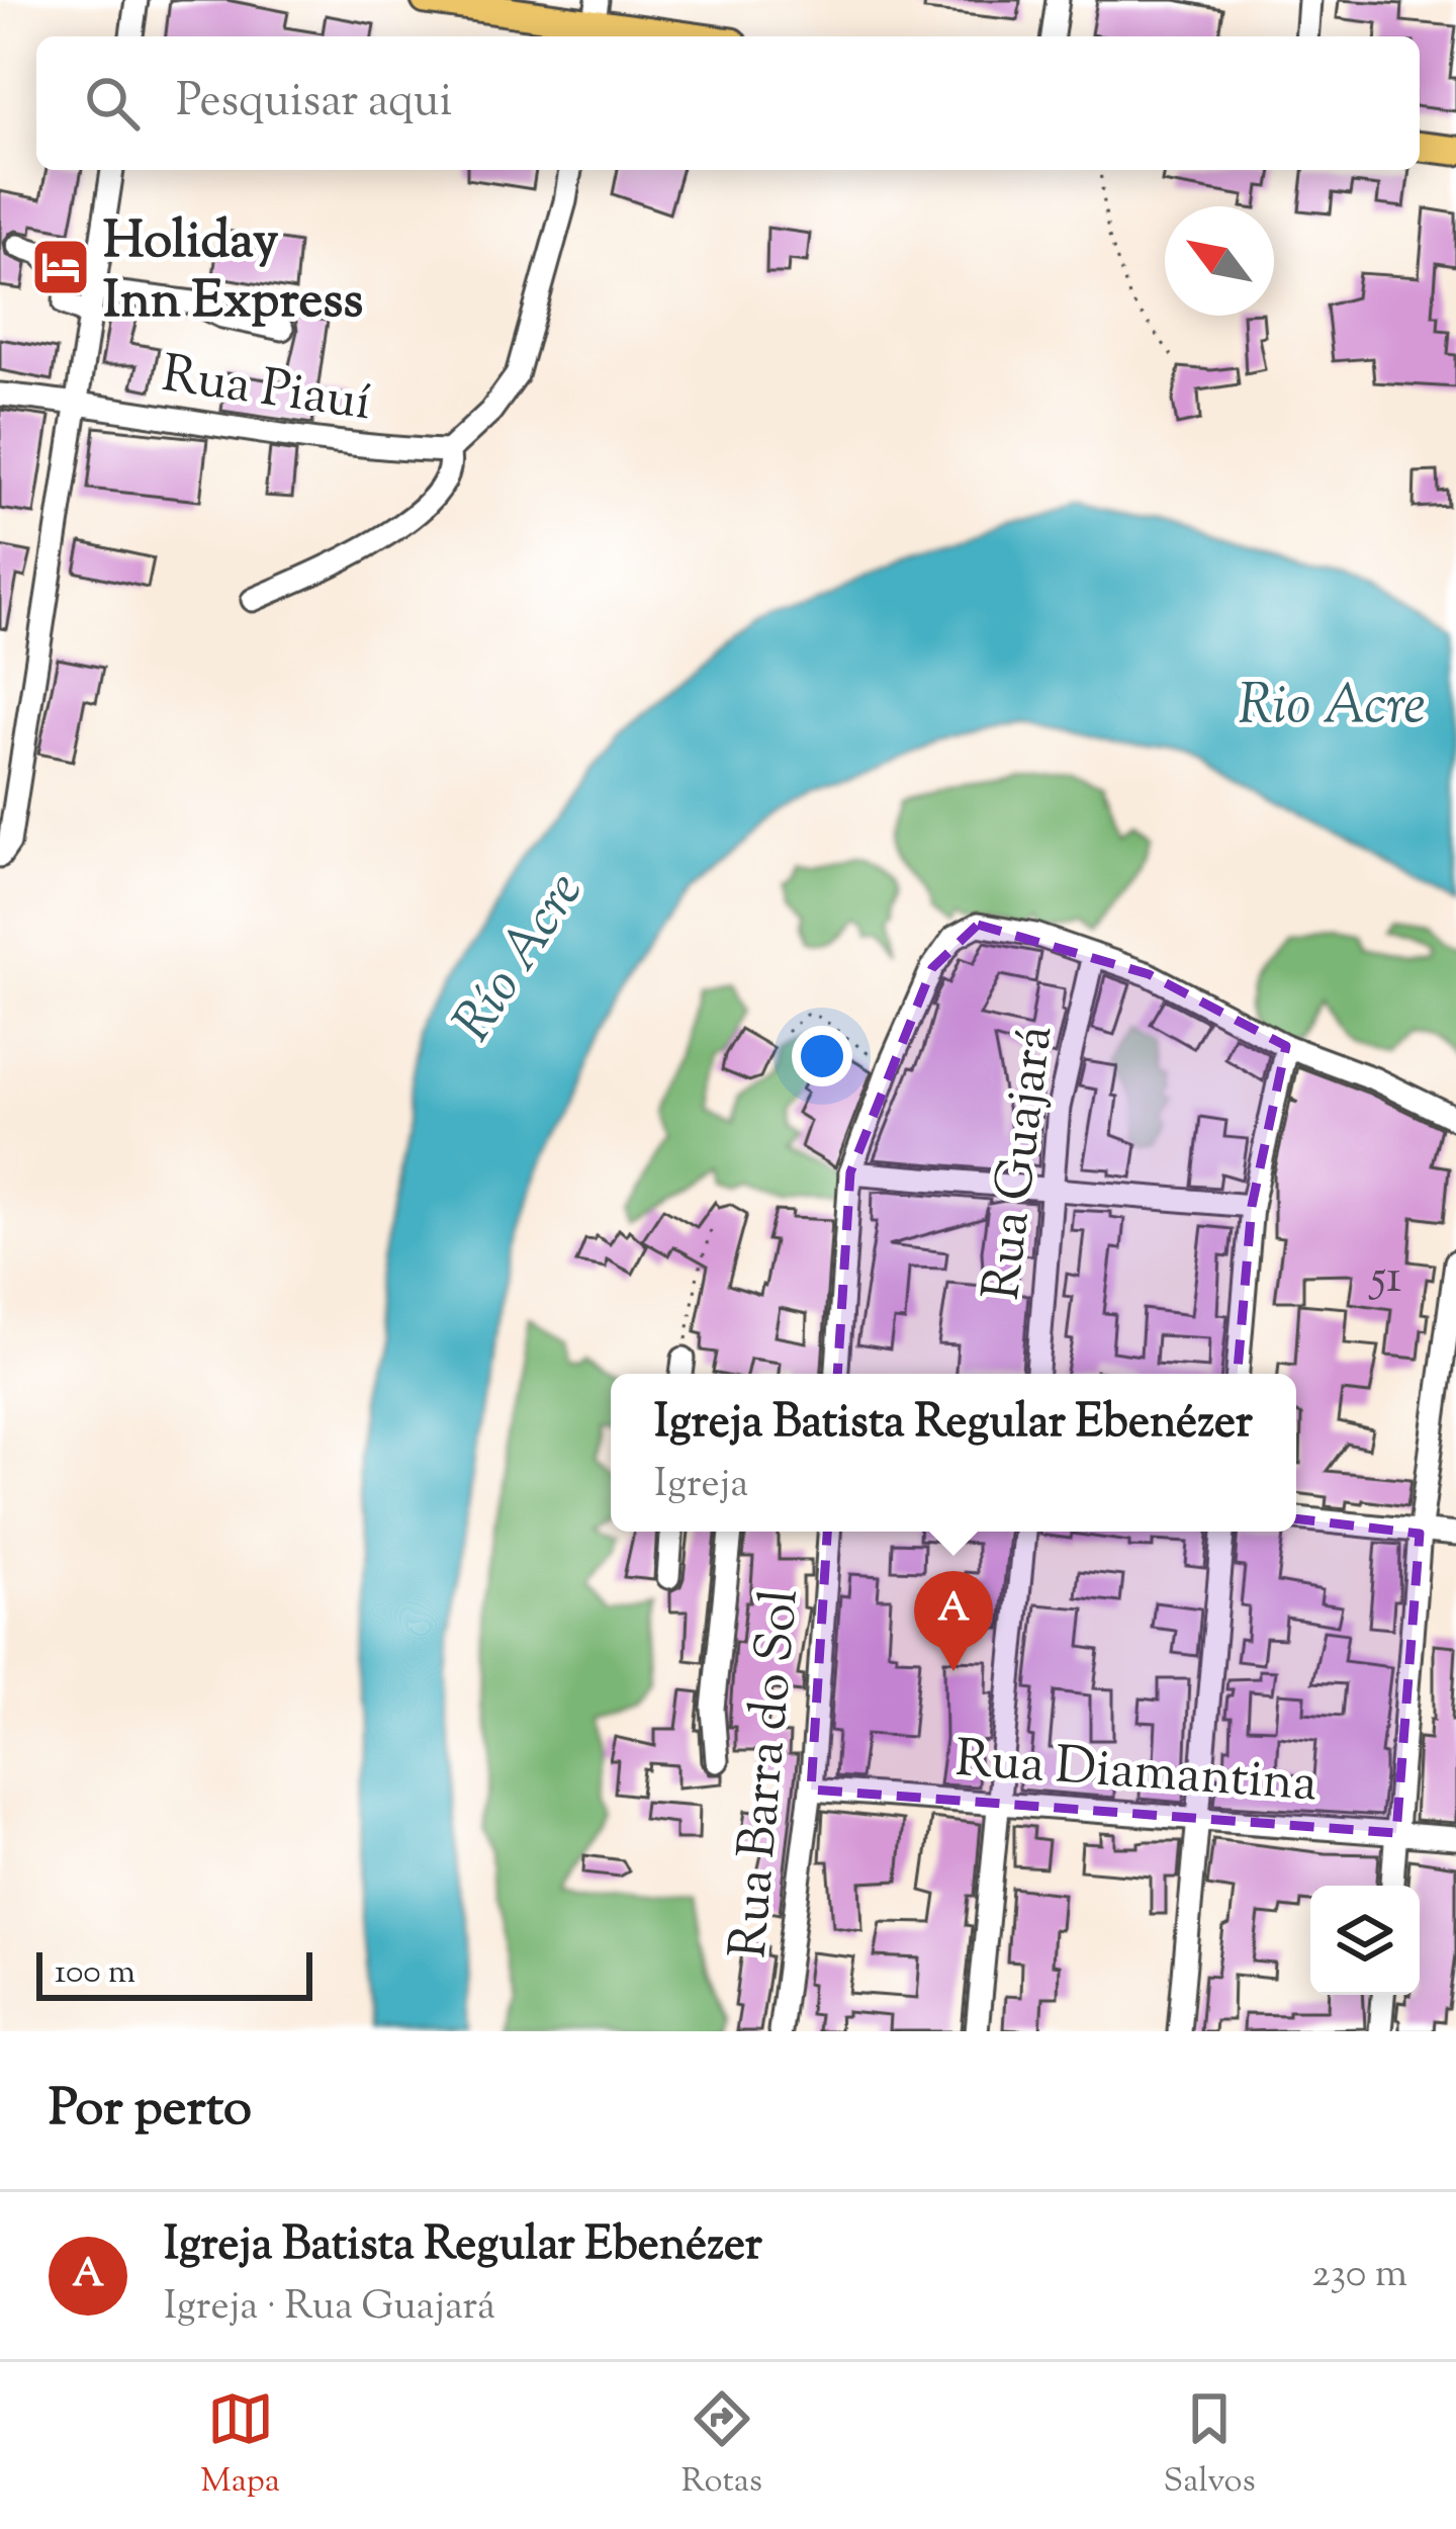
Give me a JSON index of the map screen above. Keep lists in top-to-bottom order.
{
  "streets": {
    "street": [
      "Rua Piauí",
      "Rua Guajará",
      "Rua Diamantina",
      "Rua Barra do Sol"
    ]
  },
  "crossings": [
    ["Rua Diamantina", "Rua Barra do Sol"]
  ],
  "water": ["Rio Acre", "Río Acre"],
  "places": {
    "hotel": ["Holiday Inn Express"]
  },
  "house_numbers": ["51"],
  "scale_bar": "100 m",
  "north": "top left",
  "page": {
    "search": "Pesquisar aqui",
    "popup": ["Igreja Batista Regular Ebenézer", "Igreja"],
    "pins": "A",
    "scale": "100 m",
    "heading": "Por perto",
    "list": [
      {
        "mark": "A",
        "name": "Igreja Batista Regular Ebenézer",
        "note": "Igreja · Rua Guajará",
        "value": "230 m"
      }
    ],
    "nav": ["Mapa", "Rotas", "Salvos"]
  }
}
